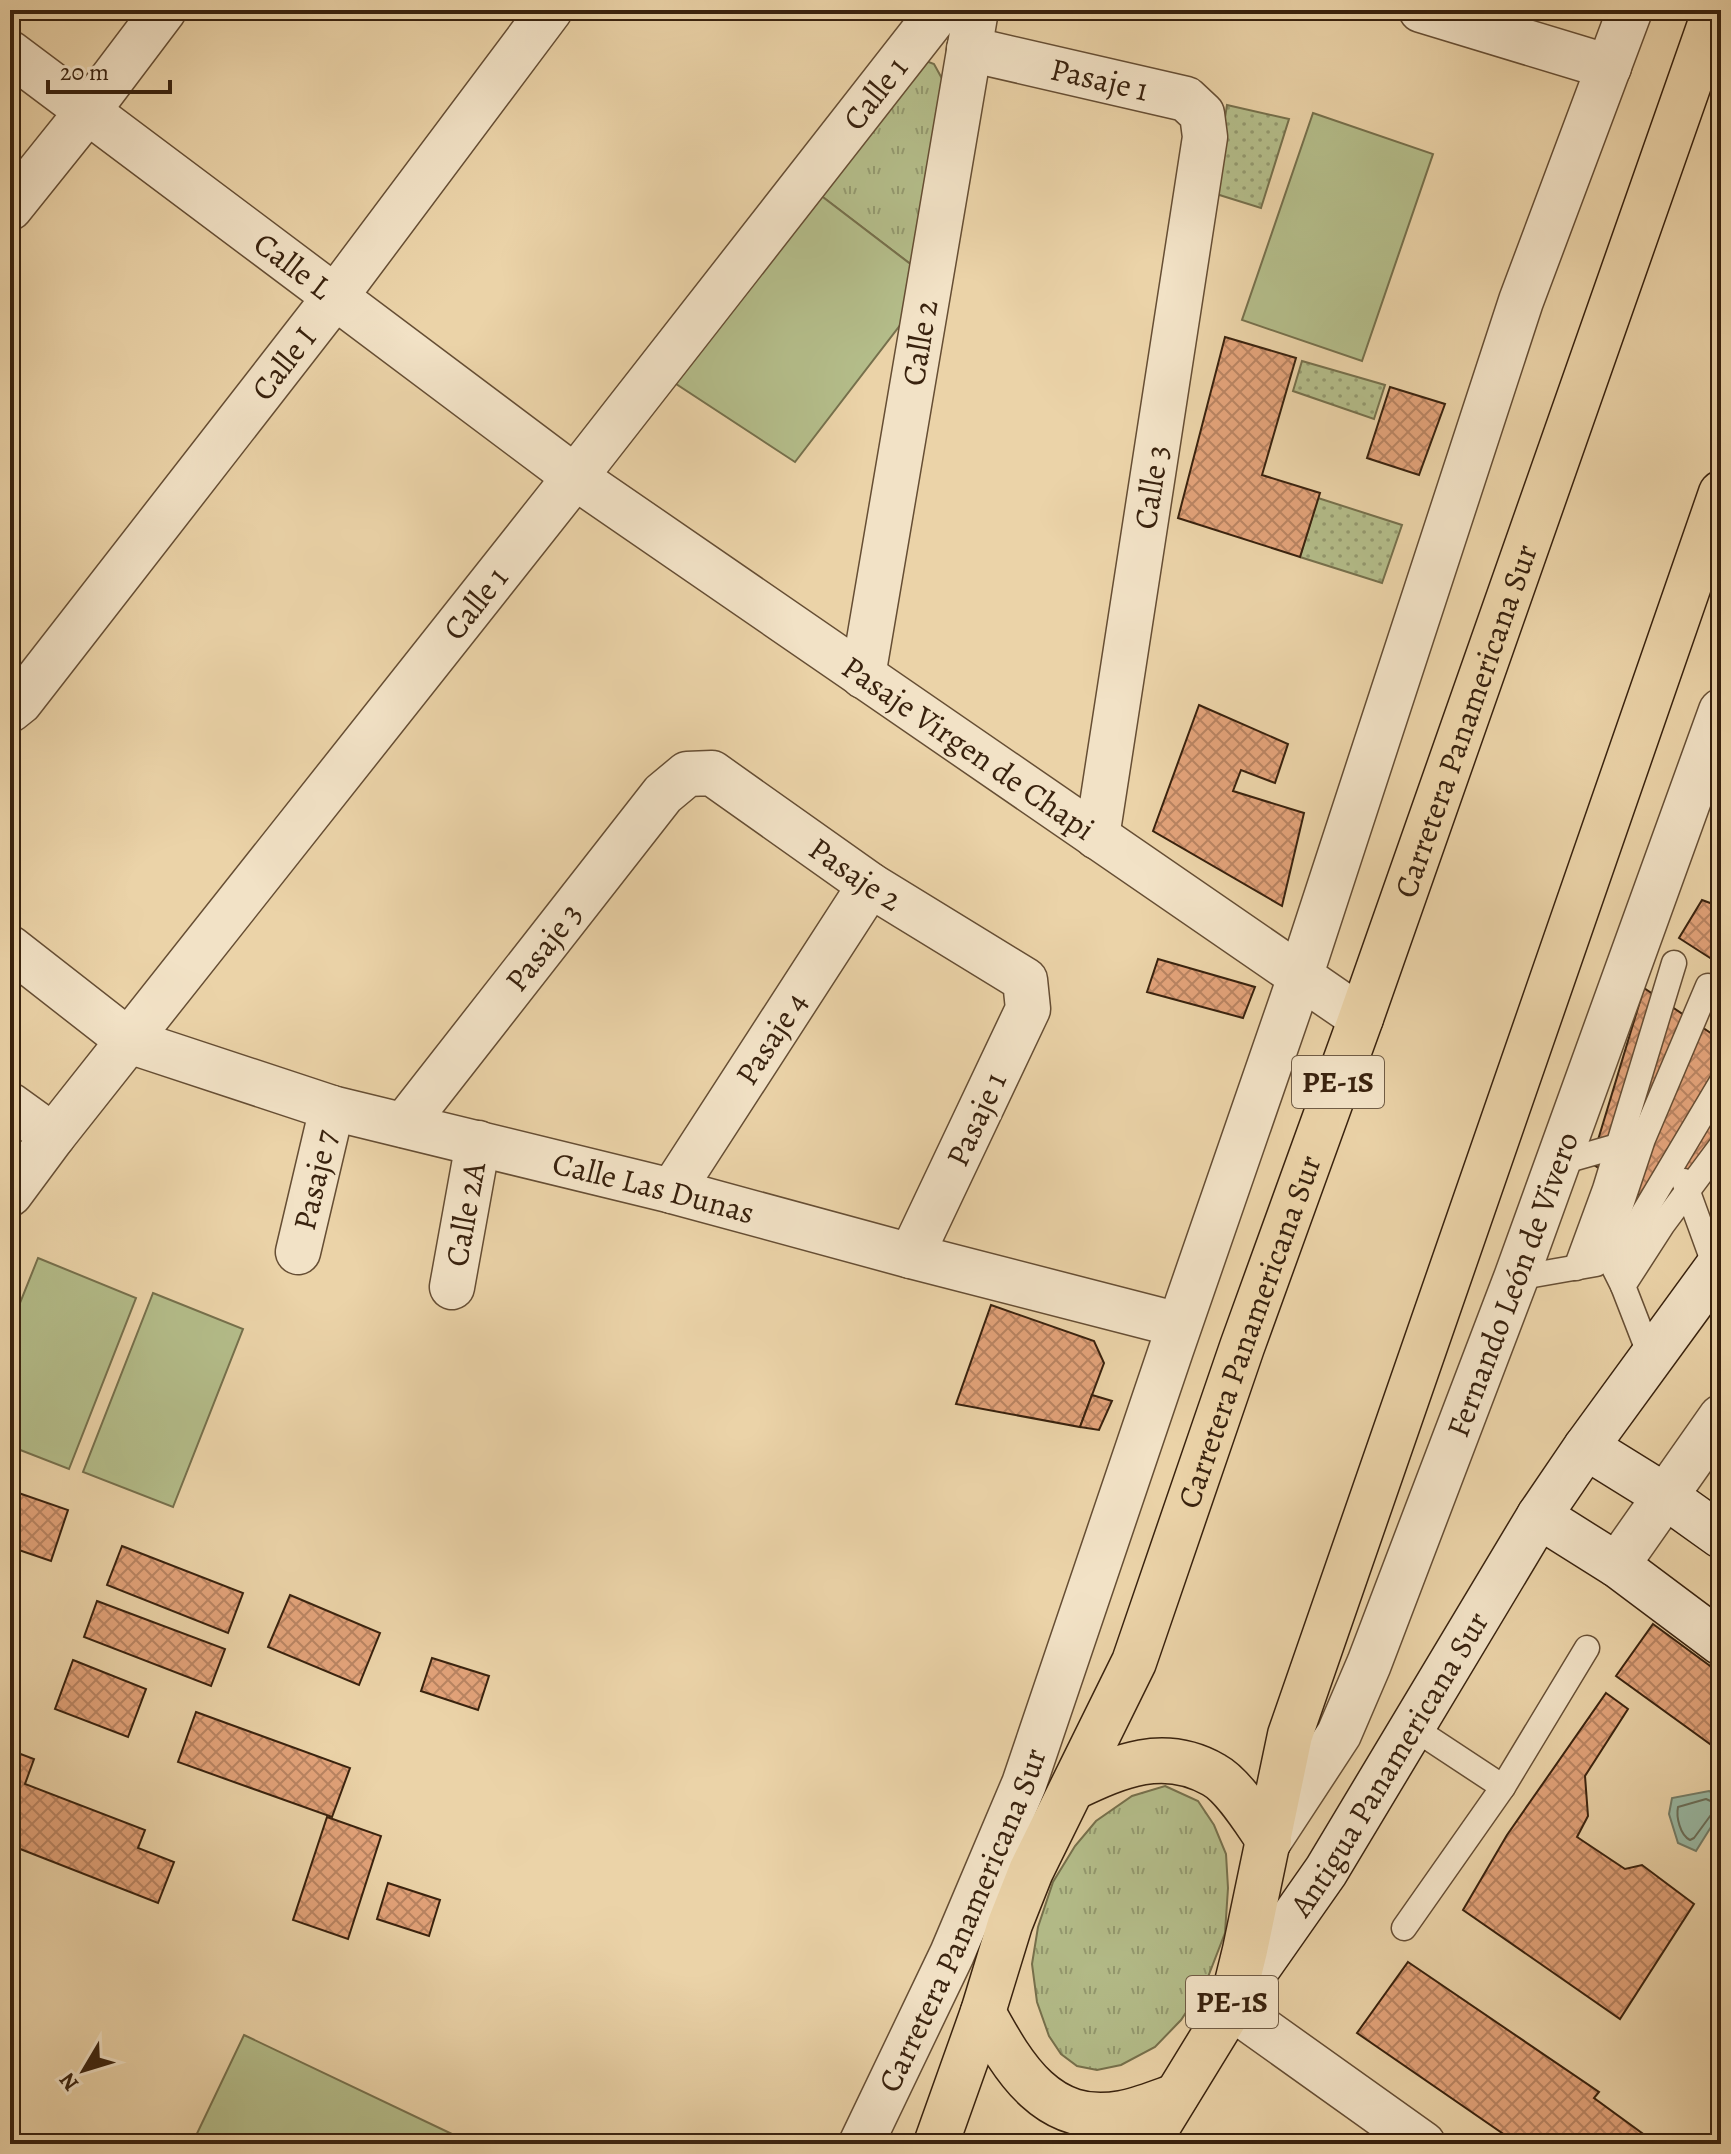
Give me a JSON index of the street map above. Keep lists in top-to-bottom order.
{
  "streets": {
    "highway": ["Carretera Panamericana Sur", "PE-1S"],
    "street": [
      "Pasaje 1",
      "Calle 1",
      "Calle L",
      "Calle 2",
      "Calle I",
      "Calle 3",
      "Pasaje Virgen de Chapi",
      "Pasaje 2",
      "Pasaje 3",
      "Pasaje 4",
      "Pasaje 7",
      "Calle Las Dunas",
      "Calle 2A",
      "Fernando León de Vivero",
      "Antigua Panamericana Sur"
    ]
  },
  "crossings": [
    ["Pasaje 1", "Calle 2"],
    ["Pasaje 1", "Calle 3"],
    ["Pasaje 1", "Pasaje 2"],
    ["Pasaje 1", "Calle Las Dunas"],
    ["Calle 1", "Calle L"],
    ["Calle 1", "Pasaje Virgen de Chapi"],
    ["Calle 1", "Calle Las Dunas"],
    ["Calle L", "Calle I"],
    ["Calle L", "Pasaje Virgen de Chapi"],
    ["Calle 2", "Pasaje Virgen de Chapi"],
    ["Calle 3", "Pasaje Virgen de Chapi"],
    ["Carretera Panamericana Sur", "Pasaje Virgen de Chapi"],
    ["Carretera Panamericana Sur", "Calle Las Dunas"],
    ["Pasaje 2", "Pasaje 3"],
    ["Pasaje 2", "Pasaje 4"],
    ["Pasaje 3", "Calle Las Dunas"],
    ["Pasaje 4", "Calle Las Dunas"],
    ["PE-1S", "Fernando León de Vivero"],
    ["PE-1S", "Antigua Panamericana Sur"],
    ["Pasaje 7", "Calle Las Dunas"],
    ["Calle Las Dunas", "Calle 2A"]
  ],
  "scale_bar": "20 m",
  "north": "bottom left"
}
